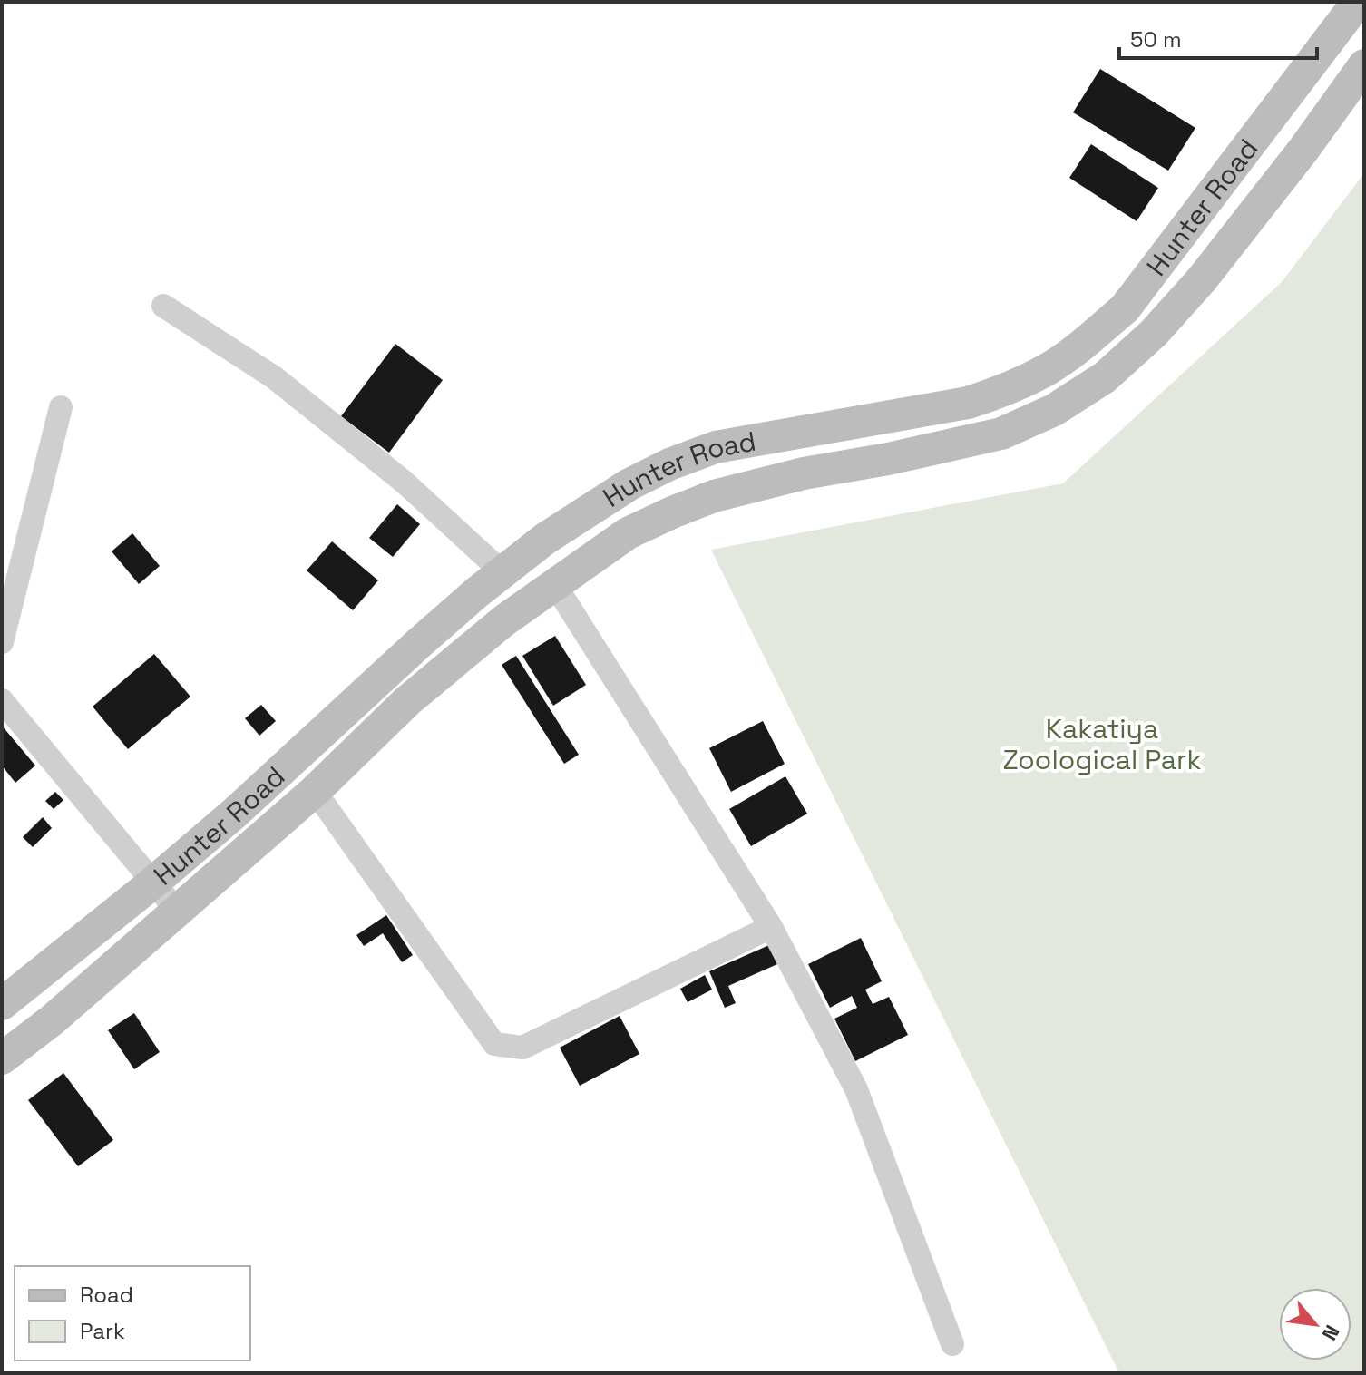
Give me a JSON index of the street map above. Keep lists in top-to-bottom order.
{
  "streets": {
    "main road": ["Hunter Road"]
  },
  "parks": ["Kakatiya Zoological Park"],
  "legend": ["Road", "Park"],
  "scale_bar": "50 m",
  "north": "bottom right"
}
